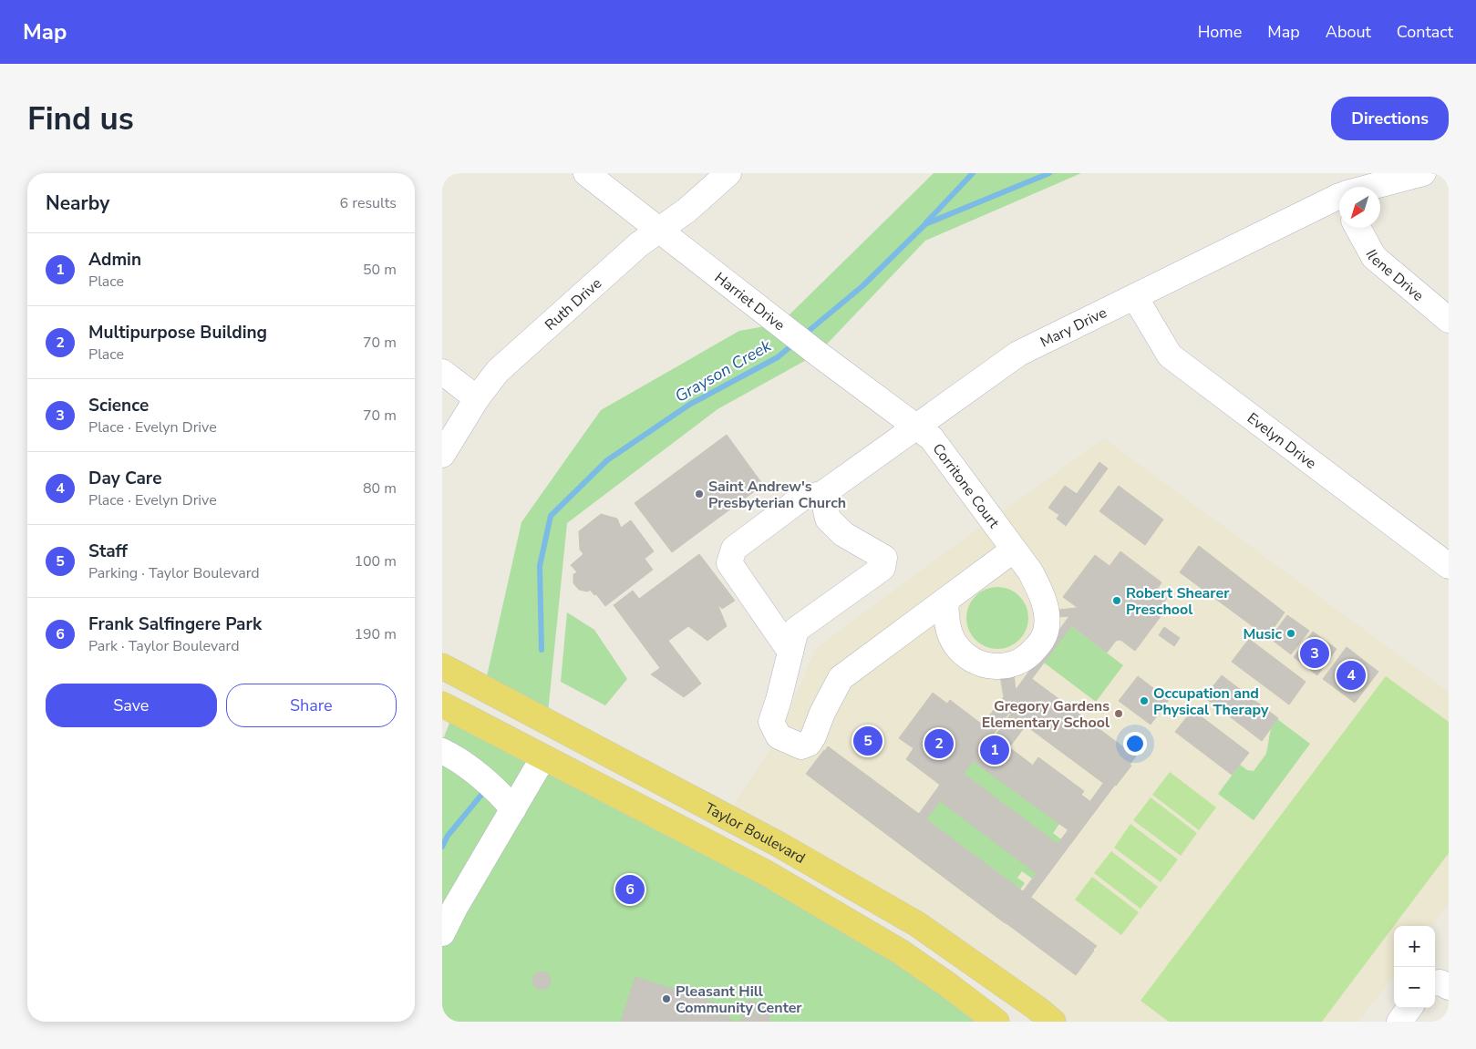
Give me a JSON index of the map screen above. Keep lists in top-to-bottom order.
{
  "streets": {
    "main road": ["Taylor Boulevard"],
    "street": [
      "Ilene Drive",
      "Harriet Drive",
      "Ruth Drive",
      "Mary Drive",
      "Evelyn Drive",
      "Corritone Court"
    ]
  },
  "crossings": [
    ["Harriet Drive", "Ruth Drive"],
    ["Harriet Drive", "Mary Drive"],
    ["Harriet Drive", "Corritone Court"],
    ["Mary Drive", "Evelyn Drive"],
    ["Mary Drive", "Corritone Court"]
  ],
  "water": ["Grayson Creek"],
  "places": [
    "Saint Andrew's Presbyterian Church",
    "Robert Shearer Preschool",
    "Music",
    "Occupation and Physical Therapy",
    "Gregory Gardens Elementary School",
    "Pleasant Hill Community Center"
  ],
  "north": "bottom left",
  "page": {
    "header": "Map",
    "nav": [
      "Home",
      "Map",
      "About",
      "Contact"
    ],
    "buttons": [
      "Directions",
      ["Save", "Share"]
    ],
    "title": "Find us",
    "heading": ["Nearby", "6 results"],
    "list": [
      {
        "mark": "1",
        "name": "Admin",
        "note": "Place",
        "value": "50 m"
      },
      {
        "mark": "2",
        "name": "Multipurpose Building",
        "note": "Place",
        "value": "70 m"
      },
      {
        "mark": "3",
        "name": "Science",
        "note": "Place · Evelyn Drive",
        "value": "70 m"
      },
      {
        "mark": "4",
        "name": "Day Care",
        "note": "Place · Evelyn Drive",
        "value": "80 m"
      },
      {
        "mark": "5",
        "name": "Staff",
        "note": "Parking · Taylor Boulevard",
        "value": "100 m"
      },
      {
        "mark": "6",
        "name": "Frank Salfingere Park",
        "note": "Park · Taylor Boulevard",
        "value": "190 m"
      }
    ],
    "pins": [
      "3",
      "4",
      "5",
      "2",
      "1",
      "6"
    ],
    "map_buttons": ["+", "−"]
  }
}
